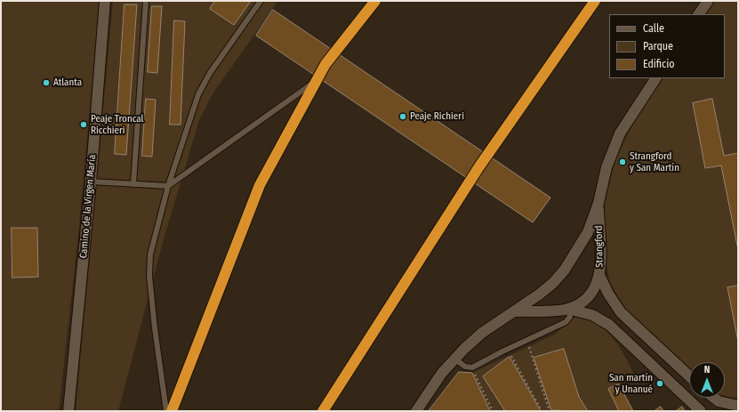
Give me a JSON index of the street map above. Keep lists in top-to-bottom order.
{
  "streets": {
    "street": ["Camino de la Virgen María", "Strangford"]
  },
  "places": [
    "Atlanta",
    "Peaje Richieri",
    "Peaje Troncal Ricchieri",
    "Strangford y San Martín",
    "San martín y Unanué"
  ],
  "legend": ["Calle", "Parque", "Edificio"],
  "north": "top"
}
